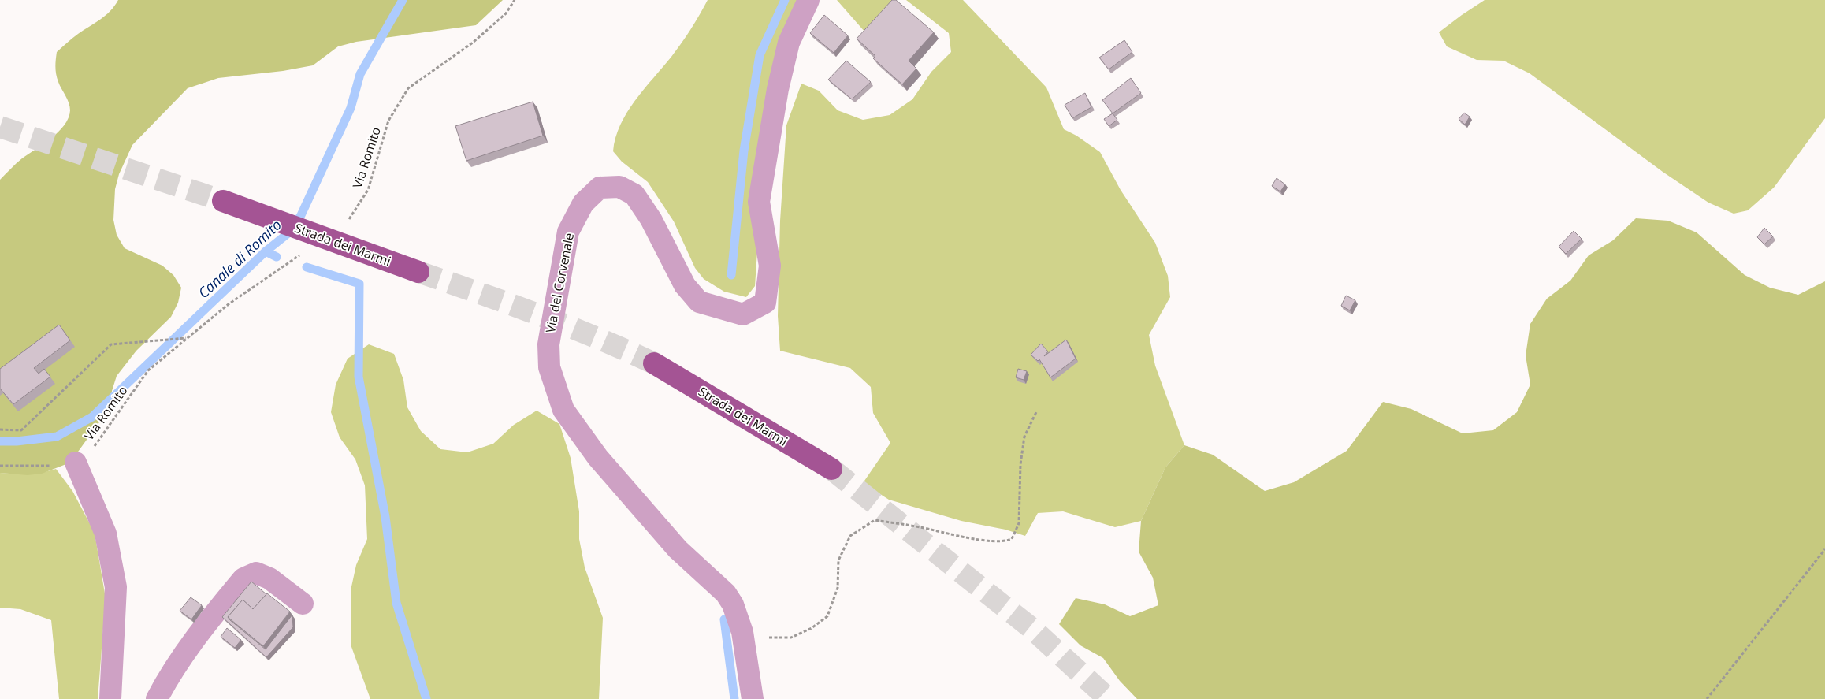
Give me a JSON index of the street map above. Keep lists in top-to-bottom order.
{
  "streets": {
    "main road": ["Strada dei Marmi"],
    "street": ["Via del Corvenale"],
    "path": ["Via Romito"]
  },
  "water": ["Canale di Romito"]
}
